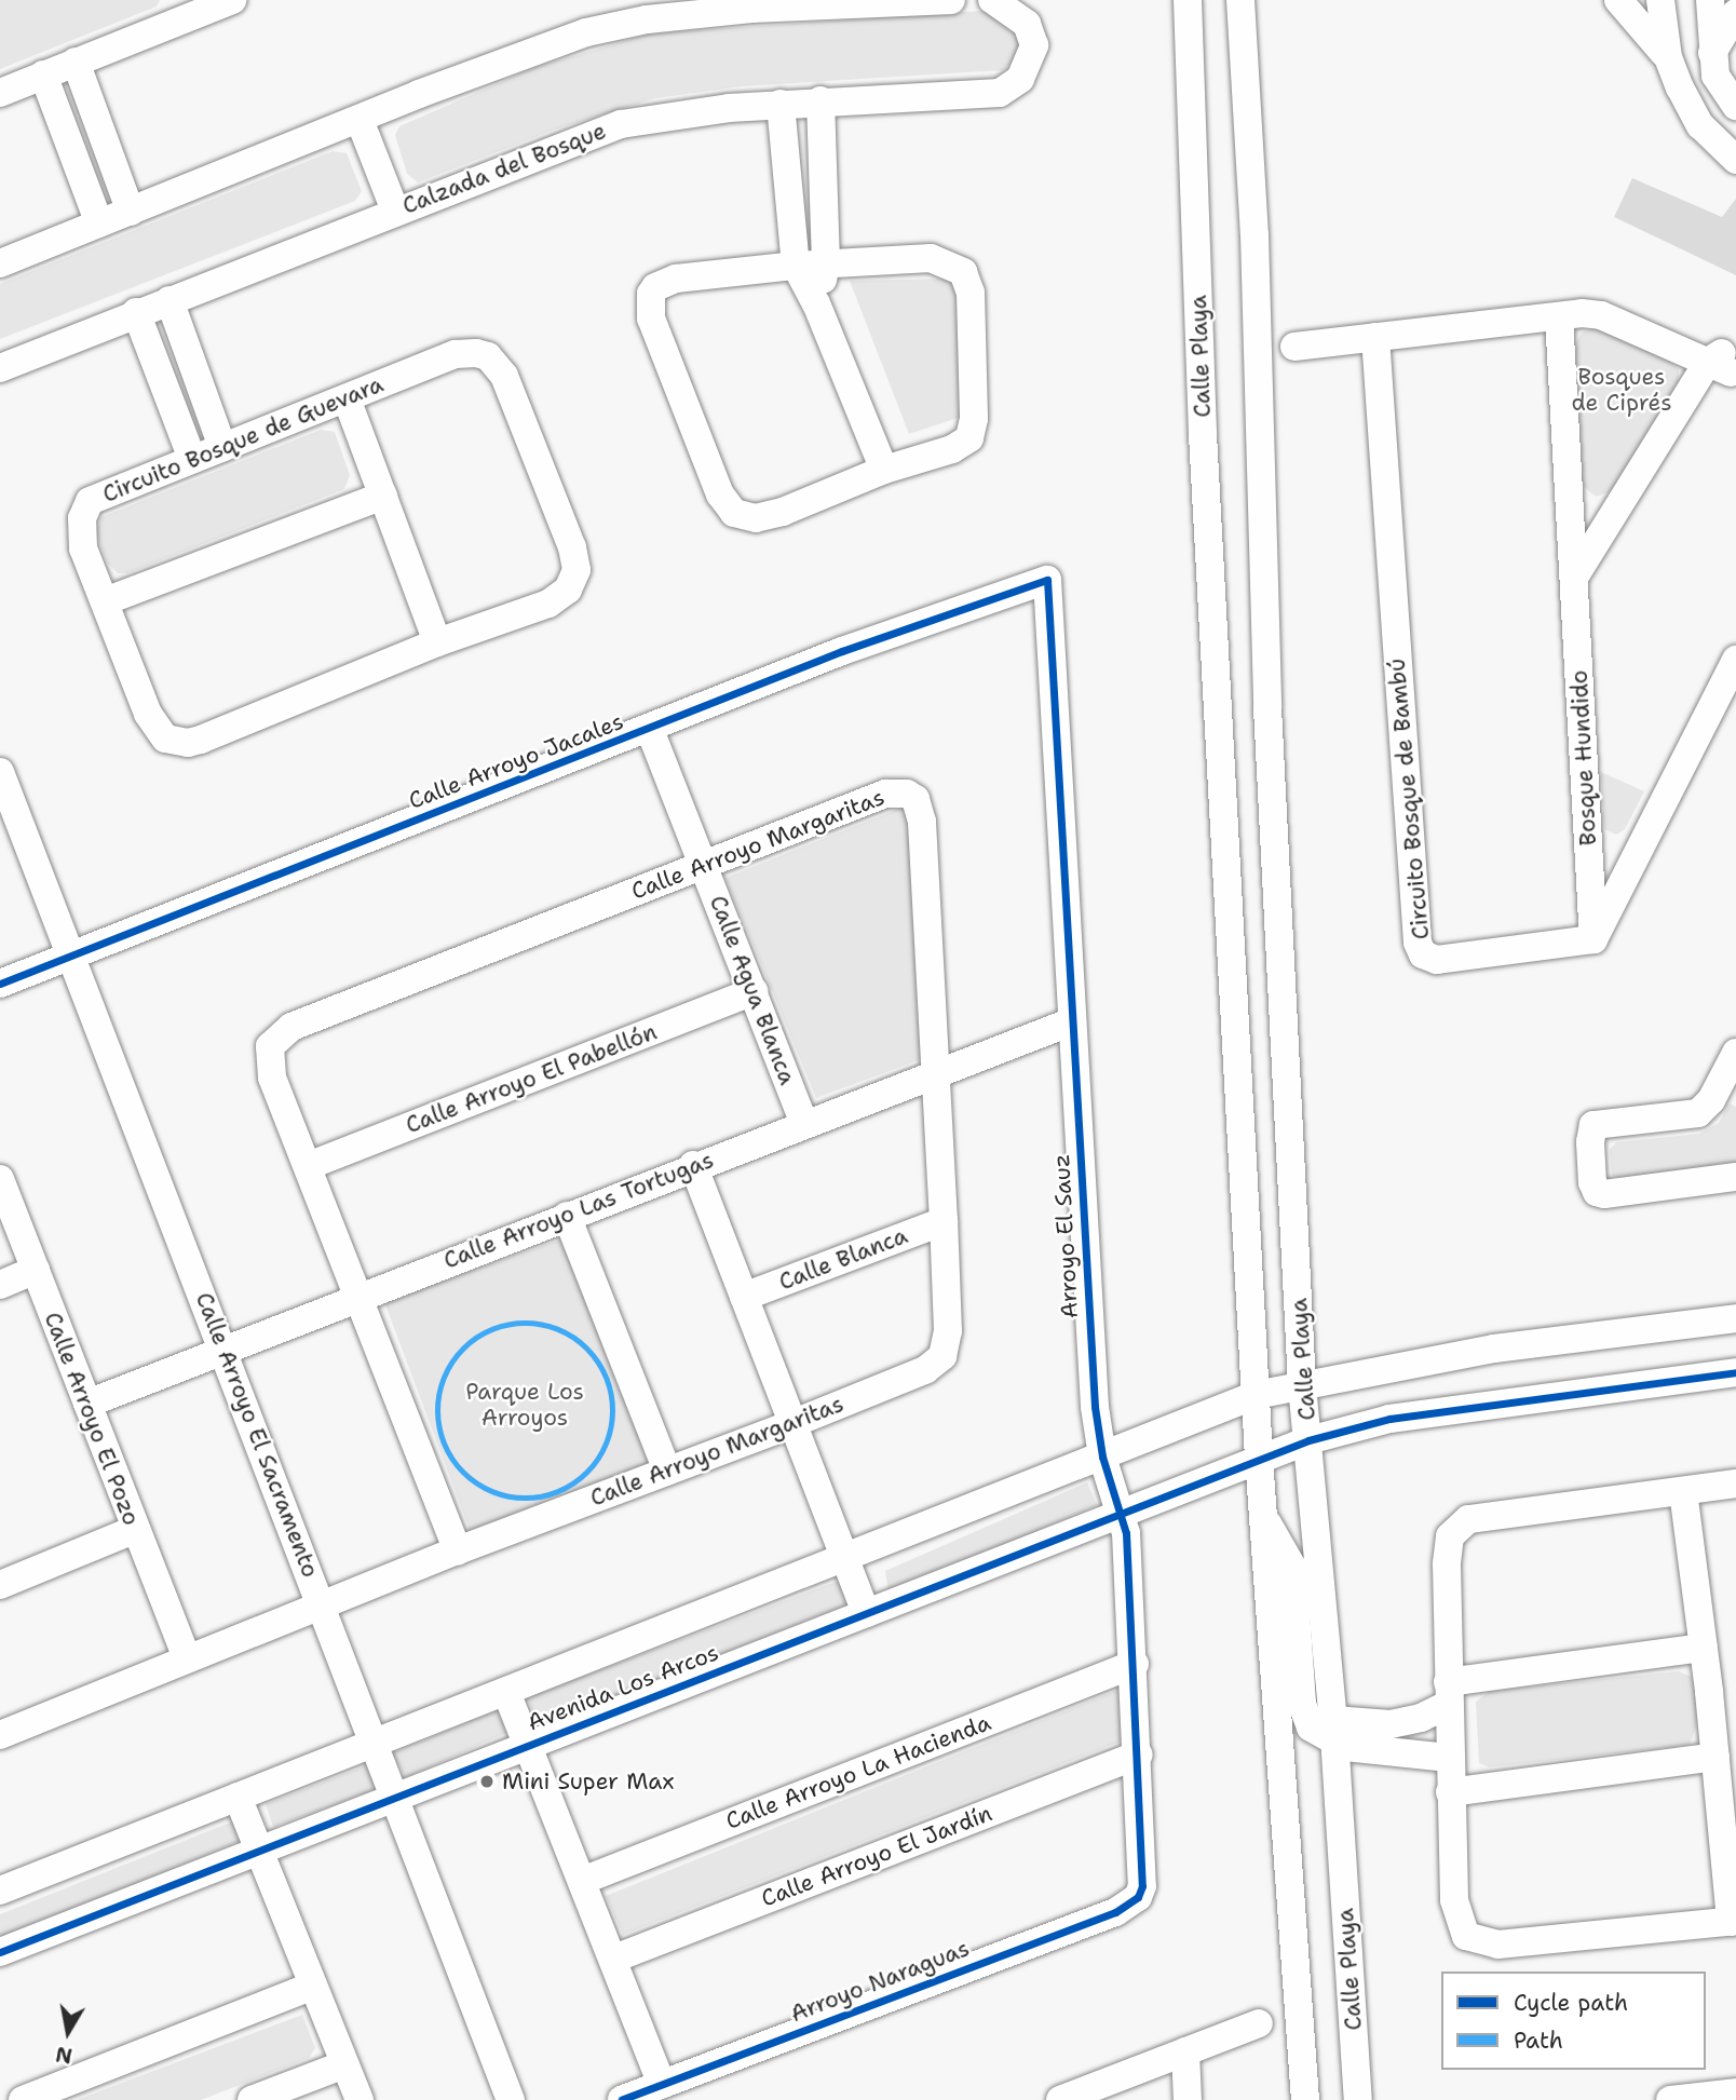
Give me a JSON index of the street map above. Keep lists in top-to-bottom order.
{
  "streets": {
    "street": [
      "Calzada del Bosque",
      "Calle Playa",
      "Circuito Bosque de Guevara",
      "Bosque Hundido",
      "Calle Arroyo Jacales",
      "Circuito Bosque de Bambú",
      "Calle Arroyo Margaritas",
      "Calle Agua Blanca",
      "Calle Arroyo El Pabellón",
      "Calle Arroyo Las Tortugas",
      "Arroyo El Sauz",
      "Calle Blanca",
      "Calle Arroyo El Pozo",
      "Calle Arroyo El Sacramento",
      "Avenida Los Arcos",
      "Calle Arroyo La Hacienda",
      "Calle Arroyo El Jardín",
      "Arroyo Naraguas"
    ]
  },
  "crossings": [
    ["Calle Playa", "Avenida Los Arcos"],
    ["Bosque Hundido", "Circuito Bosque de Bambú"],
    ["Calle Arroyo Jacales", "Calle Agua Blanca"],
    ["Calle Arroyo Jacales", "Arroyo El Sauz"],
    ["Calle Arroyo Jacales", "Calle Arroyo El Sacramento"],
    ["Calle Arroyo Margaritas", "Calle Agua Blanca"],
    ["Calle Arroyo Margaritas", "Calle Arroyo El Pabellón"],
    ["Calle Arroyo Margaritas", "Calle Arroyo Las Tortugas"],
    ["Calle Arroyo Margaritas", "Calle Blanca"],
    ["Calle Arroyo Margaritas", "Calle Arroyo El Pozo"],
    ["Calle Arroyo Margaritas", "Calle Arroyo El Sacramento"],
    ["Calle Agua Blanca", "Calle Arroyo El Pabellón"],
    ["Calle Agua Blanca", "Calle Arroyo Las Tortugas"],
    ["Calle Arroyo Las Tortugas", "Arroyo El Sauz"],
    ["Calle Arroyo Las Tortugas", "Calle Arroyo El Pozo"],
    ["Calle Arroyo Las Tortugas", "Calle Arroyo El Sacramento"],
    ["Arroyo El Sauz", "Avenida Los Arcos"],
    ["Arroyo El Sauz", "Calle Arroyo La Hacienda"],
    ["Arroyo El Sauz", "Calle Arroyo El Jardín"],
    ["Arroyo El Sauz", "Arroyo Naraguas"],
    ["Calle Arroyo El Sacramento", "Avenida Los Arcos"]
  ],
  "parks": ["Bosques de Ciprés", "Parque Los Arroyos"],
  "places": ["Mini Super Max"],
  "legend": ["Cycle path", "Path"],
  "north": "bottom"
}
